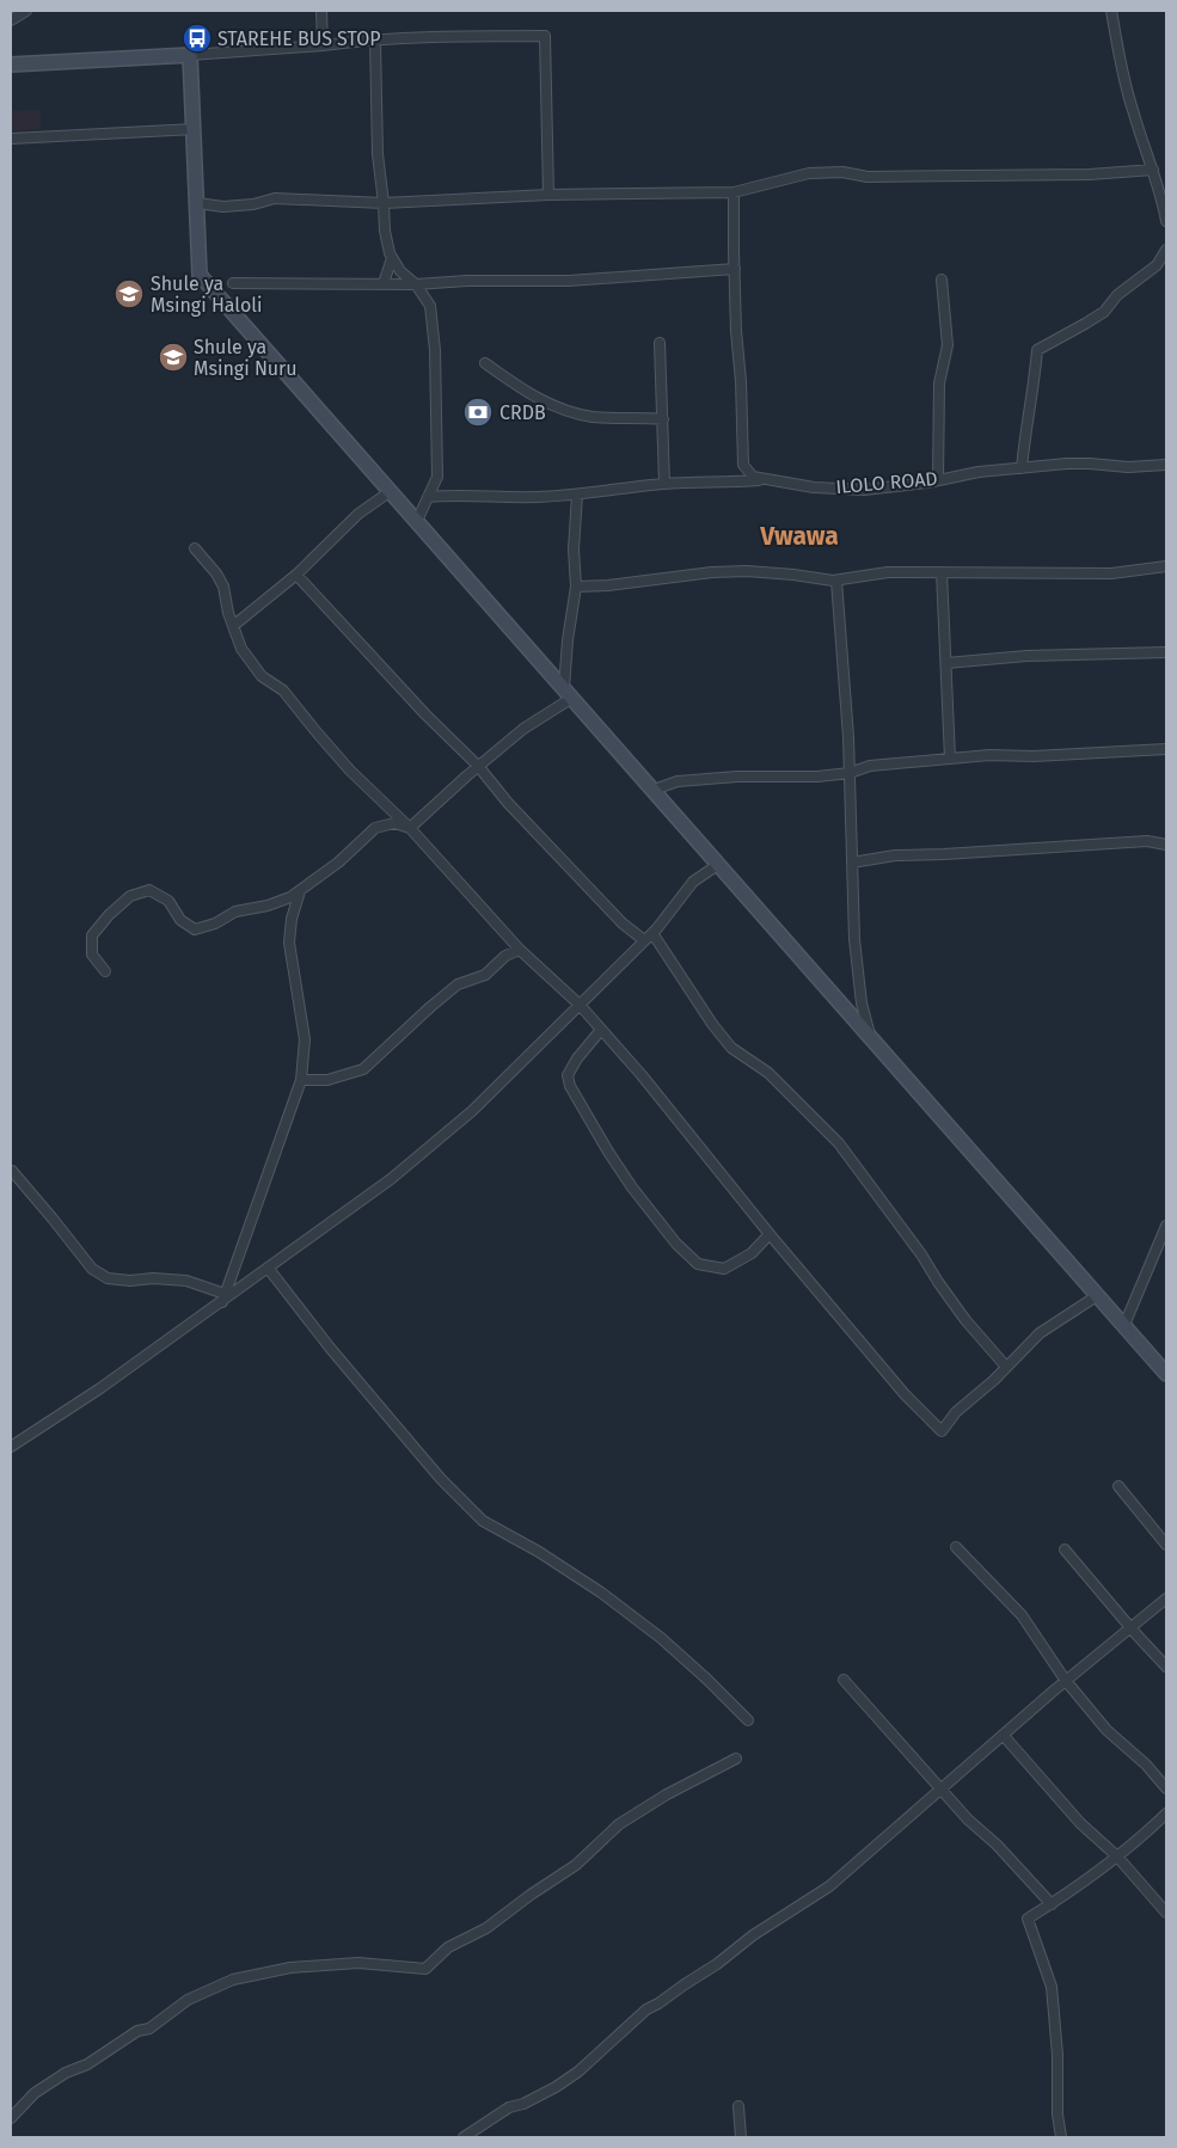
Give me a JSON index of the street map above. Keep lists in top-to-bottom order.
{
  "streets": {
    "street": ["ILOLO ROAD"]
  },
  "districts": ["Vwawa"],
  "places": {
    "bus stop": ["STAREHE BUS STOP"],
    "school or university": ["Shule ya Msingi Haloli", "Shule ya Msingi Nuru"],
    "bank": ["CRDB"]
  }
}
